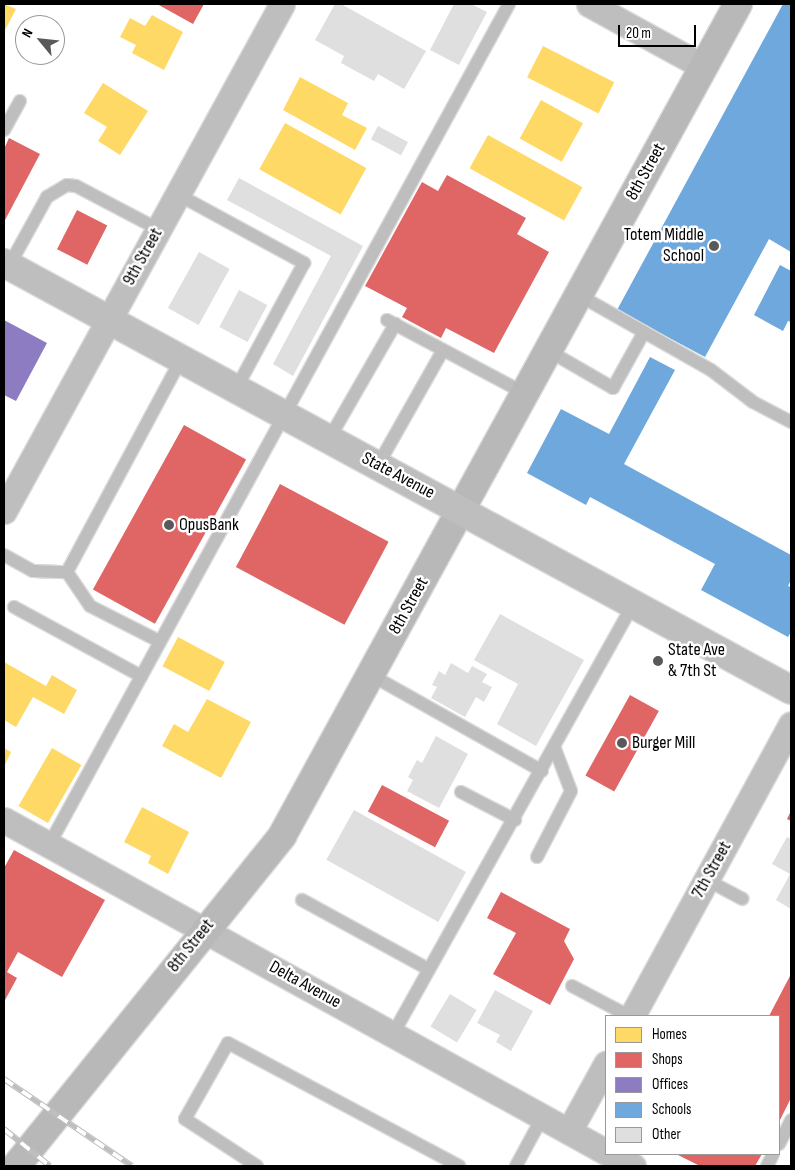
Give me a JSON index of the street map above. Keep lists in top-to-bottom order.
{
  "streets": {
    "main road": ["State Avenue"],
    "street": [
      "8th Street",
      "9th Street",
      "7th Street",
      "Delta Avenue"
    ]
  },
  "crossings": [
    ["8th Street", "State Avenue"],
    ["8th Street", "Delta Avenue"],
    ["9th Street", "State Avenue"]
  ],
  "places": [
    "Totem Middle School",
    "OpusBank",
    "State Ave & 7th St",
    "Burger Mill"
  ],
  "legend": [
    "Homes",
    "Shops",
    "Offices",
    "Schools",
    "Other"
  ],
  "scale_bar": "20 m",
  "north": "top left"
}
